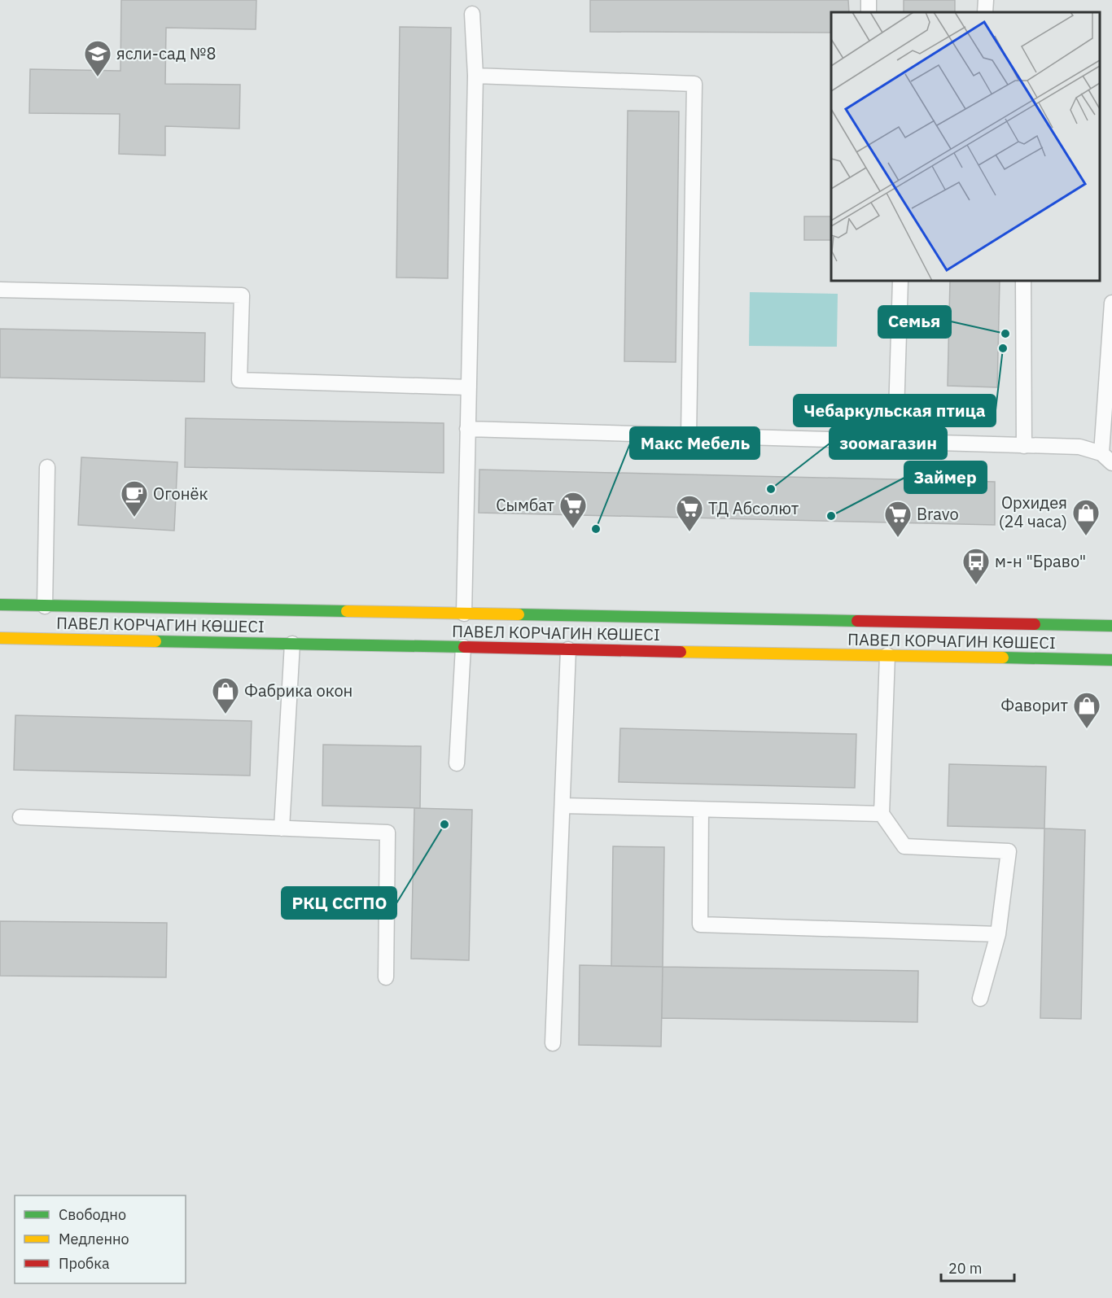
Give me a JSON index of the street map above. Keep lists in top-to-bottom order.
{
  "streets": {
    "street": ["ПАВЕЛ КОРЧАГИН КӨШЕСІ"]
  },
  "places": {
    "school or university": ["ясли-сад №8"],
    "other": [
      "Семья",
      "Чебаркульская птица",
      "зоомагазин",
      "Займер",
      "Макс Мебель",
      "РКЦ ССГПО"
    ],
    "cafe": ["Огонёк"],
    "supermarket": ["Сымбат", "ТД Абсолют", "Bravo"],
    "shop": ["Орхидея (24 часа)", "Фабрика окон", "Фаворит"],
    "bus stop": ["м-н \"Браво\""]
  },
  "legend": ["Свободно", "Медленно", "Пробка"],
  "scale_bar": "20 m"
}
